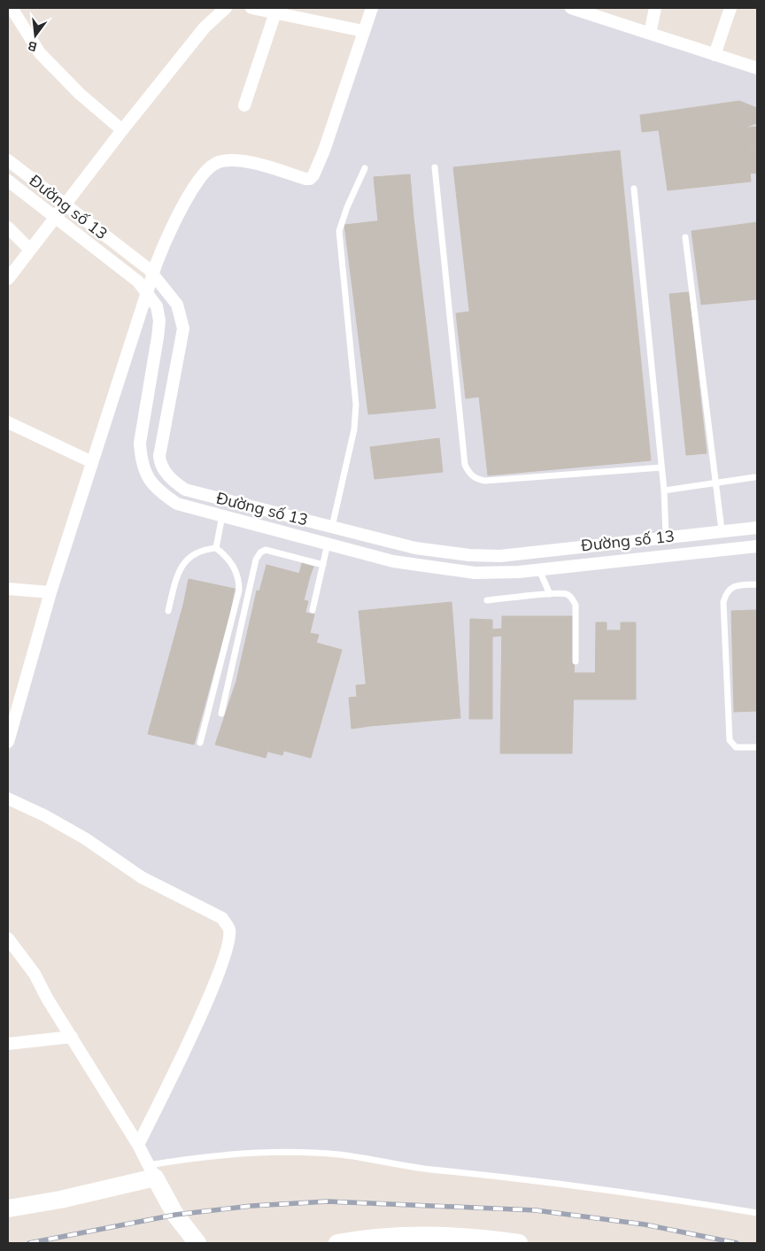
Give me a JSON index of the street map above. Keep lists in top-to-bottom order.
{
  "streets": {
    "street": ["Đường số 13"]
  },
  "north": "bottom"
}
